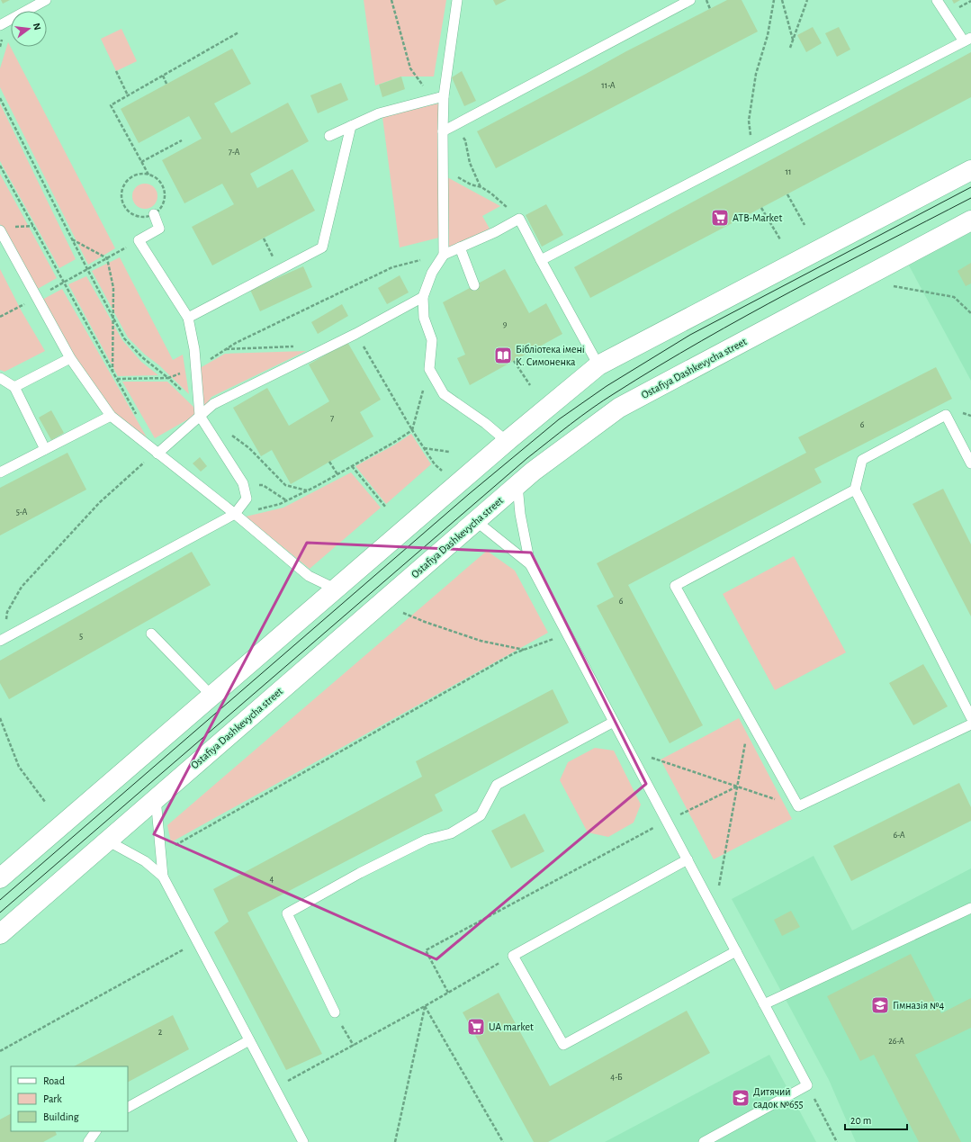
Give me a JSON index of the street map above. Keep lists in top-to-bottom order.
{
  "streets": {
    "street": ["Ostafiya Dashkevycha street"]
  },
  "places": {
    "supermarket": ["ATB-Market", "UA market"],
    "library": ["Бібліотека імені К. Симоненка"],
    "school or university": ["Гімназія №4", "Дитячий садок №655"]
  },
  "house_numbers": [
    "11-А",
    "7-А",
    "11",
    "9",
    "7",
    "6",
    "5-А",
    "6",
    "5",
    "6-А",
    "4",
    "2",
    "26-А",
    "4-Б"
  ],
  "legend": ["Road", "Park", "Building"],
  "scale_bar": "20 m",
  "north": "right"
}
